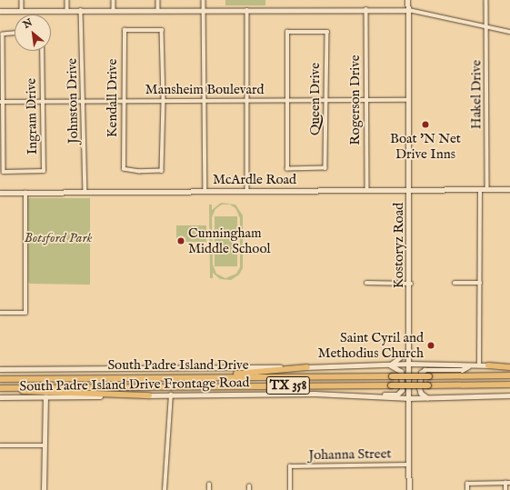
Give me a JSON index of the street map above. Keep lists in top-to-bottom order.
{
  "streets": {
    "highway": ["South Padre Island Drive", "TX 358"],
    "main road": ["McArdle Road", "Kostoryz Road", "South Padre Island Drive Frontage Road"],
    "street": [
      "Mansheim Boulevard",
      "Hakel Drive",
      "Kendall Drive",
      "Queen Drive",
      "Rogerson Drive",
      "Johnston Drive",
      "Ingram Drive",
      "Johanna Street"
    ]
  },
  "crossings": [
    ["Mansheim Boulevard", "Kendall Drive"],
    ["Mansheim Boulevard", "Queen Drive"],
    ["Mansheim Boulevard", "Rogerson Drive"],
    ["Mansheim Boulevard", "Johnston Drive"],
    ["Mansheim Boulevard", "Ingram Drive"],
    ["Mansheim Boulevard", "Kostoryz Road"],
    ["Hakel Drive", "McArdle Road"],
    ["Rogerson Drive", "McArdle Road"],
    ["Johnston Drive", "McArdle Road"],
    ["McArdle Road", "Kostoryz Road"],
    ["Kostoryz Road", "South Padre Island Drive Frontage Road"],
    ["Kostoryz Road", "Johanna Street"]
  ],
  "parks": ["Botsford Park"],
  "places": ["Boat 'N Net Drive Inns", "Cunningham Middle School", "Saint Cyril and Methodius Church"],
  "north": "top left"
}
